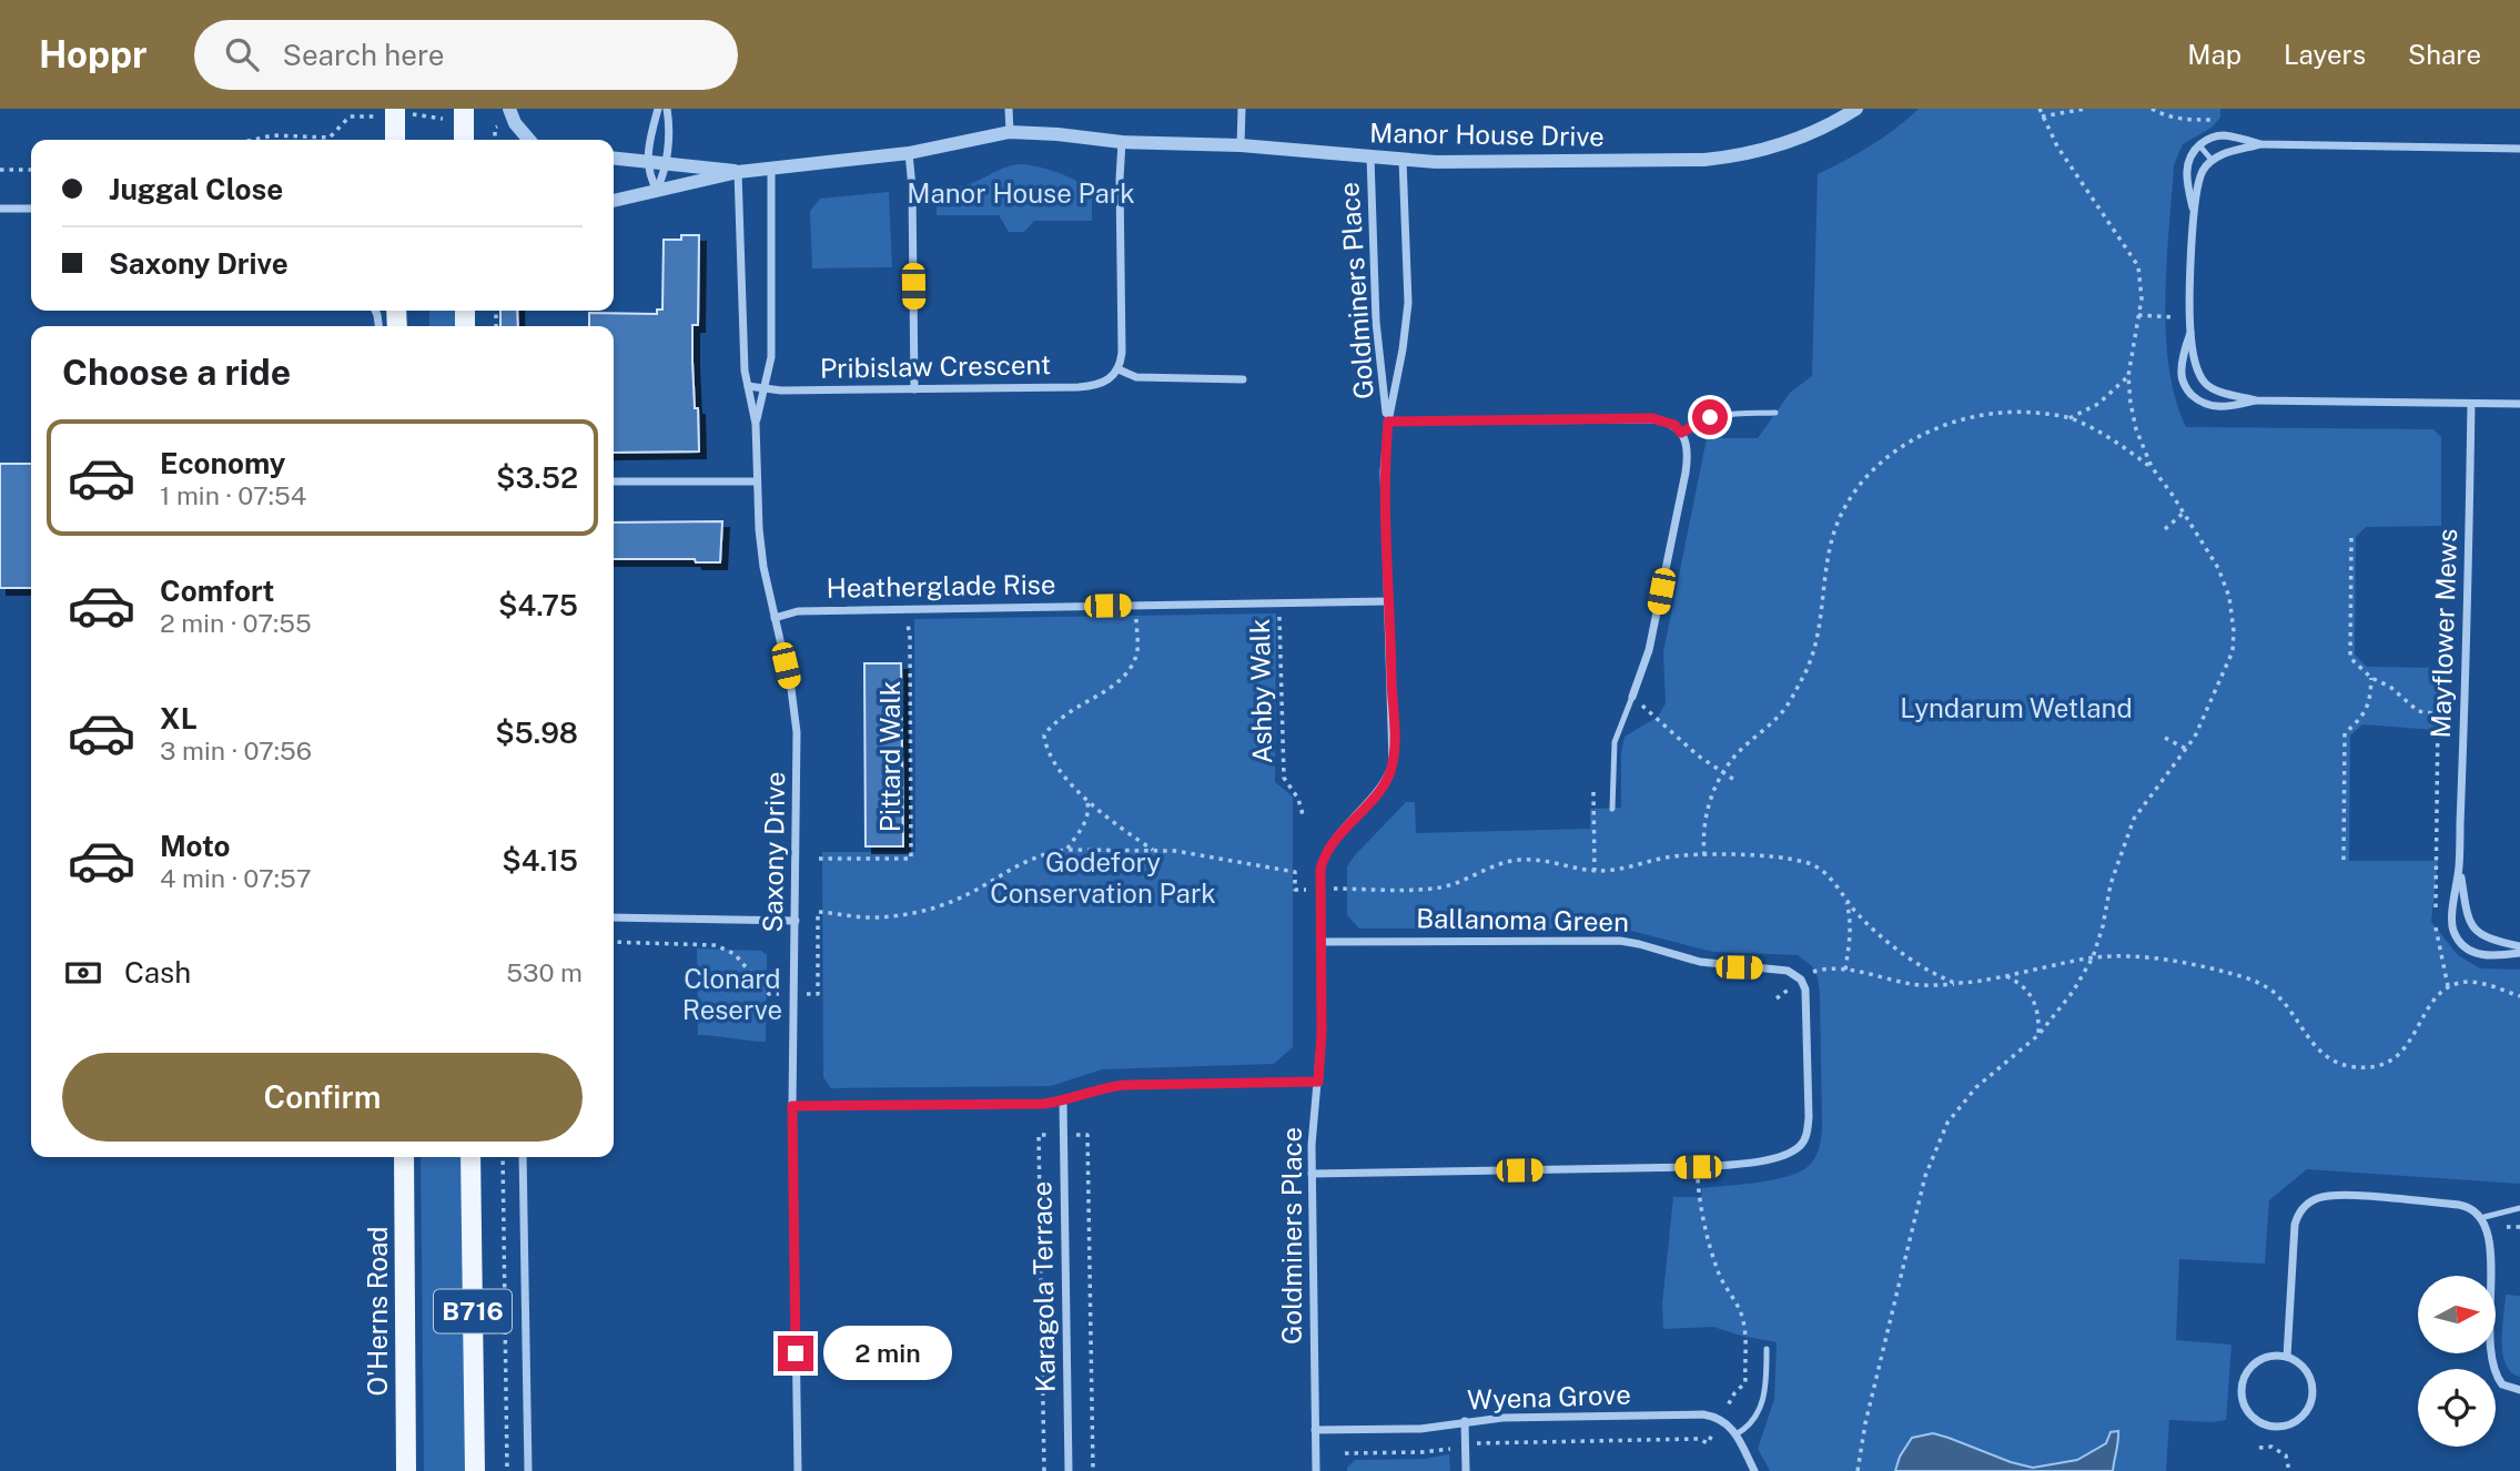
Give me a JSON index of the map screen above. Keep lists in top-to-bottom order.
{
  "streets": {
    "main road": ["O'Herns Road", "B716"],
    "street": [
      "Manor House Drive",
      "Goldminers Place",
      "Pribislaw Crescent",
      "Heatherglade Rise",
      "Mayflower Mews",
      "Saxony Drive",
      "Ballanoma Green",
      "Karagola Terrace",
      "Wyena Grove"
    ],
    "path": ["Ashby Walk", "Pittard Walk"]
  },
  "crossings": [
    ["Manor House Drive", "Goldminers Place"],
    ["Manor House Drive", "Saxony Drive"],
    ["Goldminers Place", "Heatherglade Rise"],
    ["Goldminers Place", "Ballanoma Green"],
    ["Goldminers Place", "Wyena Grove"],
    ["Pribislaw Crescent", "Saxony Drive"],
    ["Heatherglade Rise", "Ashby Walk"],
    ["Heatherglade Rise", "Pittard Walk"],
    ["Heatherglade Rise", "Saxony Drive"]
  ],
  "parks": [
    "Manor House Park",
    "Lyndarum Wetland",
    "Godefory Conservation Park",
    "Clonard Reserve"
  ],
  "north": "right",
  "page": {
    "header": "Hoppr",
    "search": "Search here",
    "nav": ["Map", "Layers", "Share"],
    "banner": ["Juggal Close", "Saxony Drive"],
    "heading": "Choose a ride",
    "list": [
      {
        "name": "Economy",
        "note": "1 min · 07:54",
        "value": "$3.52"
      },
      {
        "name": "Comfort",
        "note": "2 min · 07:55",
        "value": "$4.75"
      },
      {
        "name": "XL",
        "note": "3 min · 07:56",
        "value": "$5.98"
      },
      {
        "name": "Moto",
        "note": "4 min · 07:57",
        "value": "$4.15"
      }
    ],
    "pay": ["Cash", "530 m"],
    "buttons": "Confirm",
    "bubble": "2 min"
  }
}
